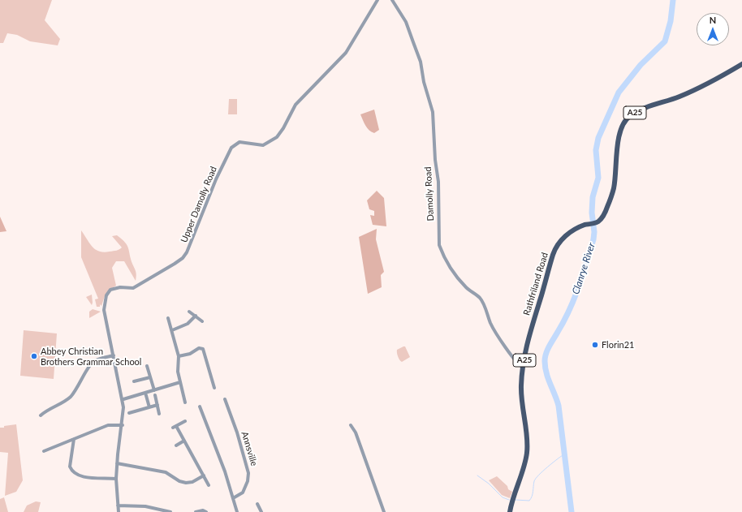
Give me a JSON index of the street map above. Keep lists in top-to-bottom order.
{
  "streets": {
    "main road": ["A25", "Rathfriland Road"],
    "street": ["Damolly Road", "Upper Damolly Road", "Annsville"]
  },
  "crossings": [
    ["Damolly Road", "Rathfriland Road"]
  ],
  "water": ["Clanrye River"],
  "places": ["Florin21", "Abbey Christian Brothers Grammar School"],
  "north": "top"
}
